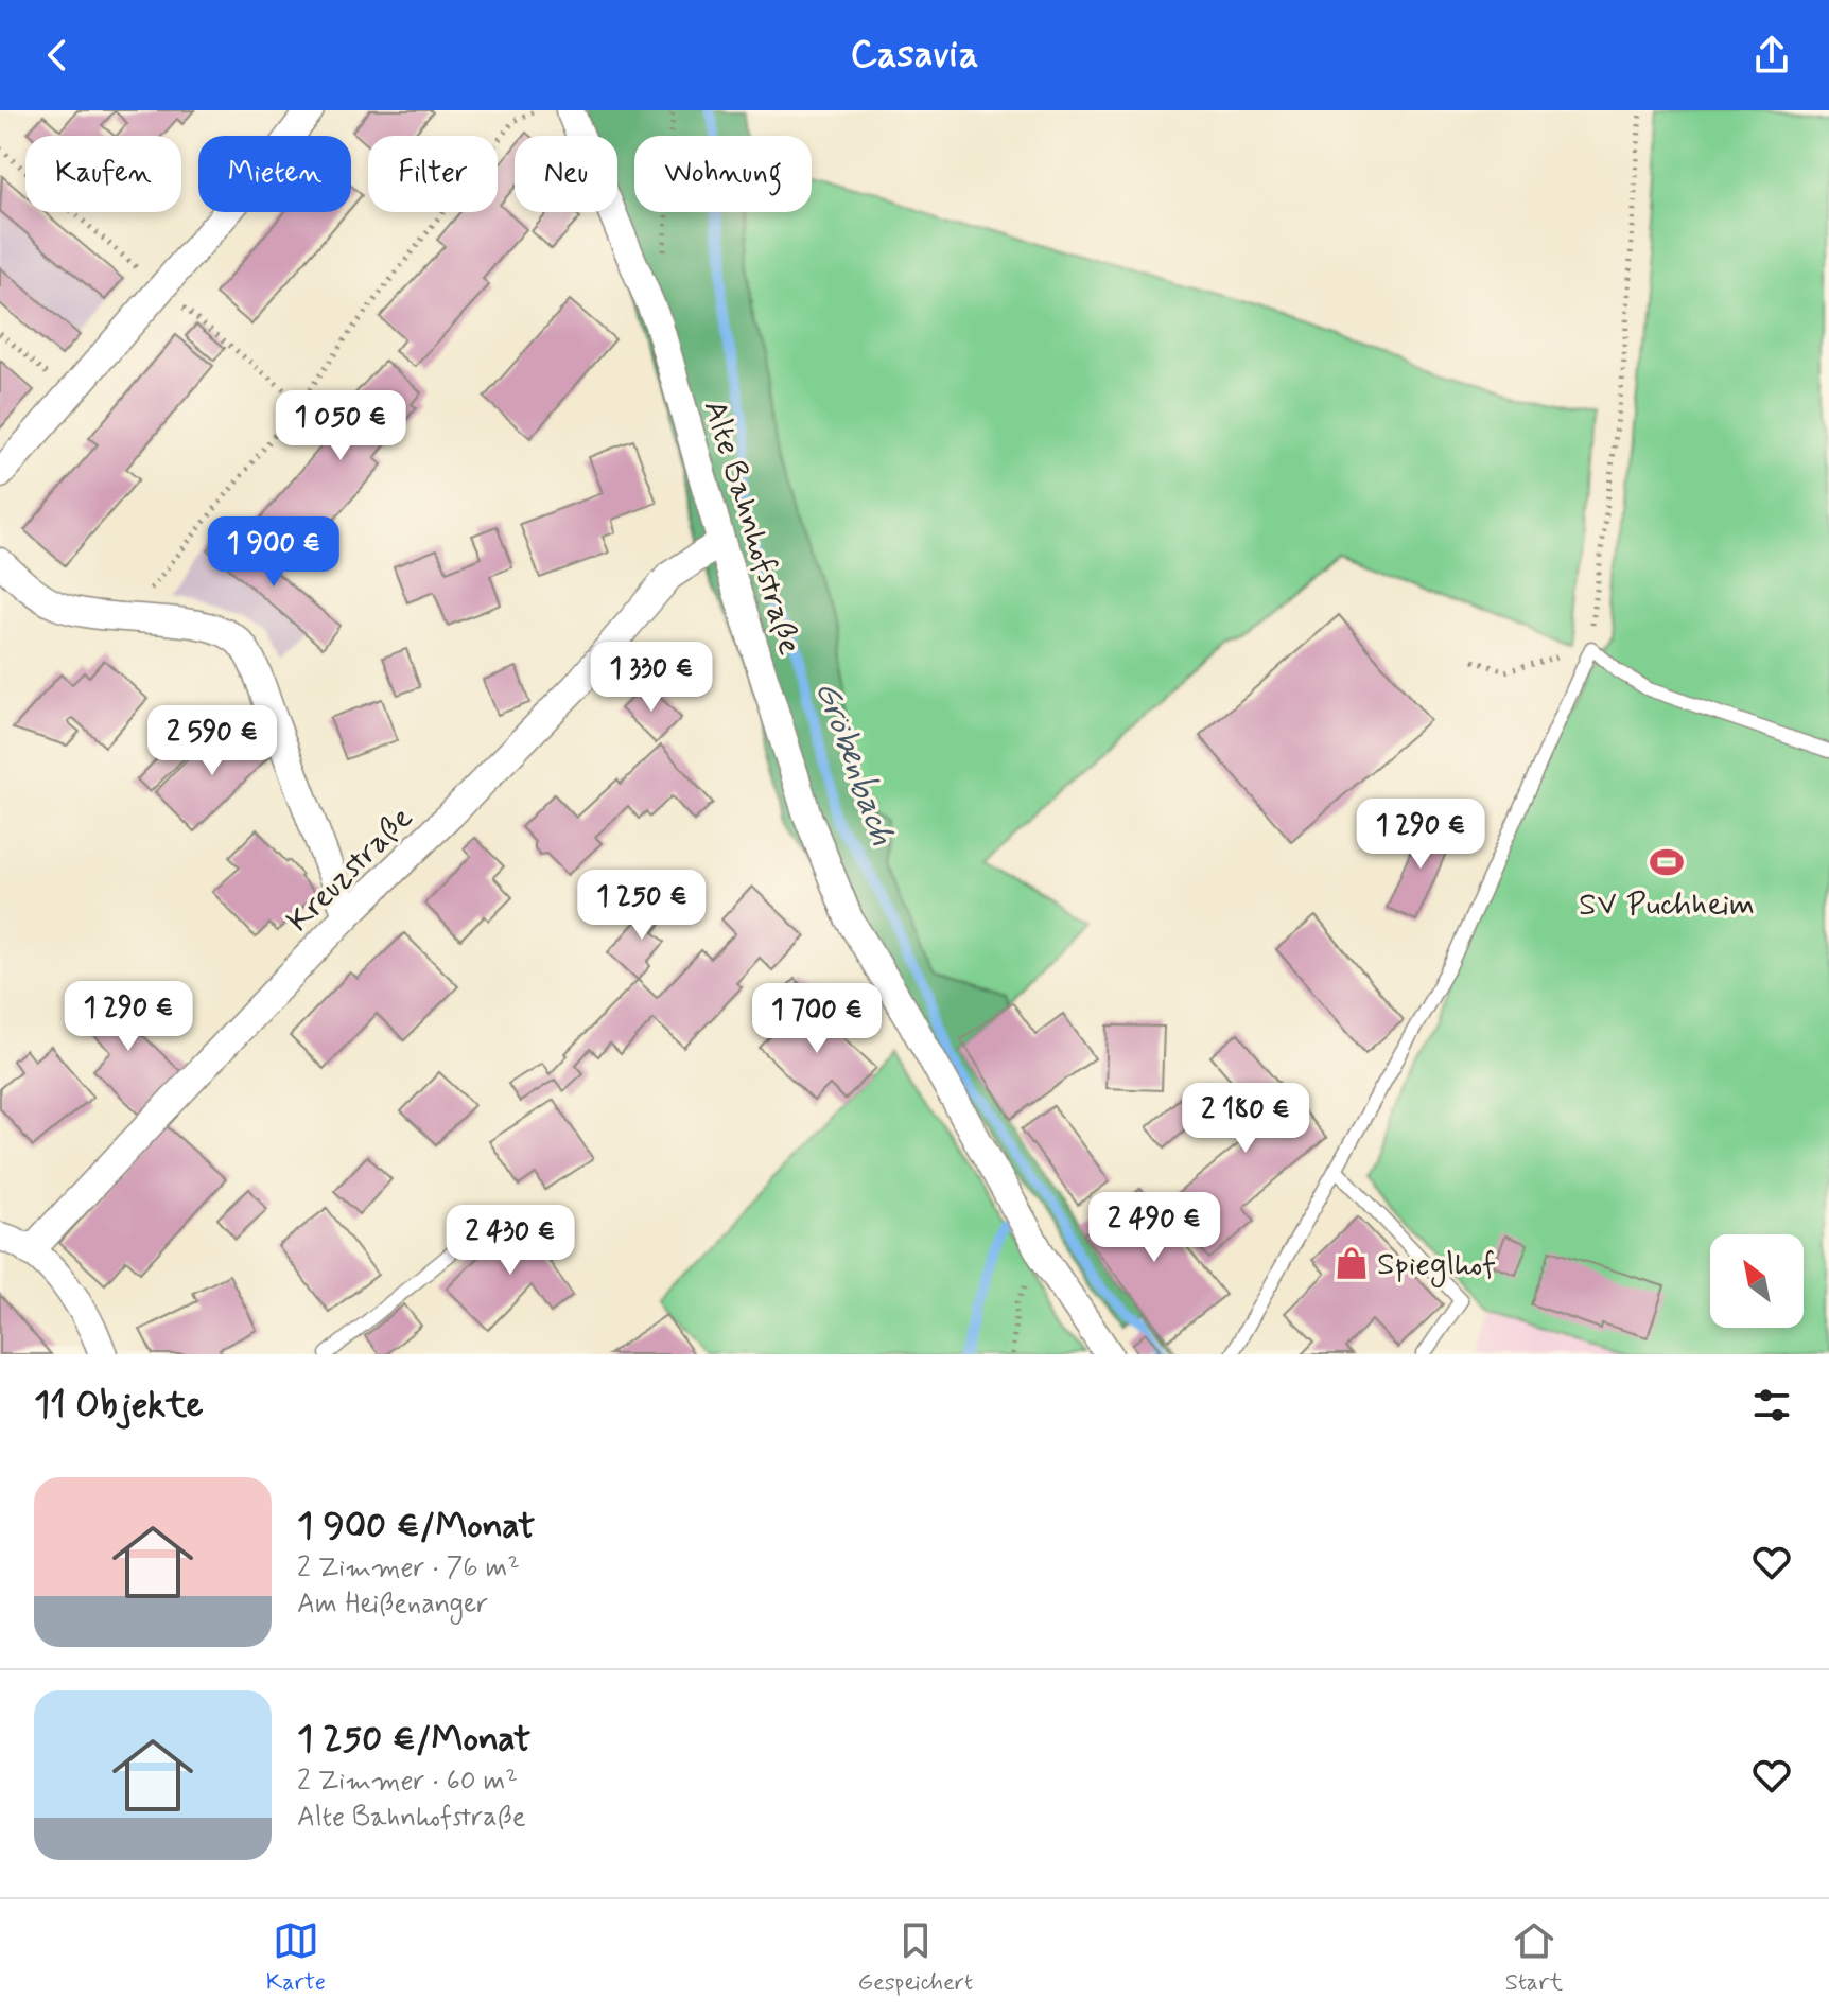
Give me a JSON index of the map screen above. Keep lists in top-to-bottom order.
{
  "streets": {
    "street": ["Alte Bahnhofstraße", "Kreuzstraße"]
  },
  "crossings": [
    ["Alte Bahnhofstraße", "Kreuzstraße"]
  ],
  "water": ["Gröbenbach"],
  "places": {
    "sports": ["SV Puchheim"],
    "shop": ["Spieglhof"]
  },
  "north": "top left",
  "page": {
    "header": "Casavia",
    "chip": [
      "Kaufen",
      "Mieten",
      "Filter",
      "Neu",
      "Wohnung"
    ],
    "price": [
      "1 050 €",
      "1 900 €",
      "1 330 €",
      "2 590 €",
      "1 290 €",
      "1 250 €",
      "1 290 €",
      "1 700 €",
      "2 180 €",
      "2 490 €",
      "2 430 €"
    ],
    "heading": "11 Objekte",
    "list": [
      {
        "name": "1 900 €/Monat",
        "note": "2 Zimmer · 76 m² · Am Heißenanger"
      },
      {
        "name": "1 250 €/Monat",
        "note": "2 Zimmer · 60 m² · Alte Bahnhofstraße"
      }
    ],
    "tabs": ["Karte", "Gespeichert", "Start"]
  }
}
